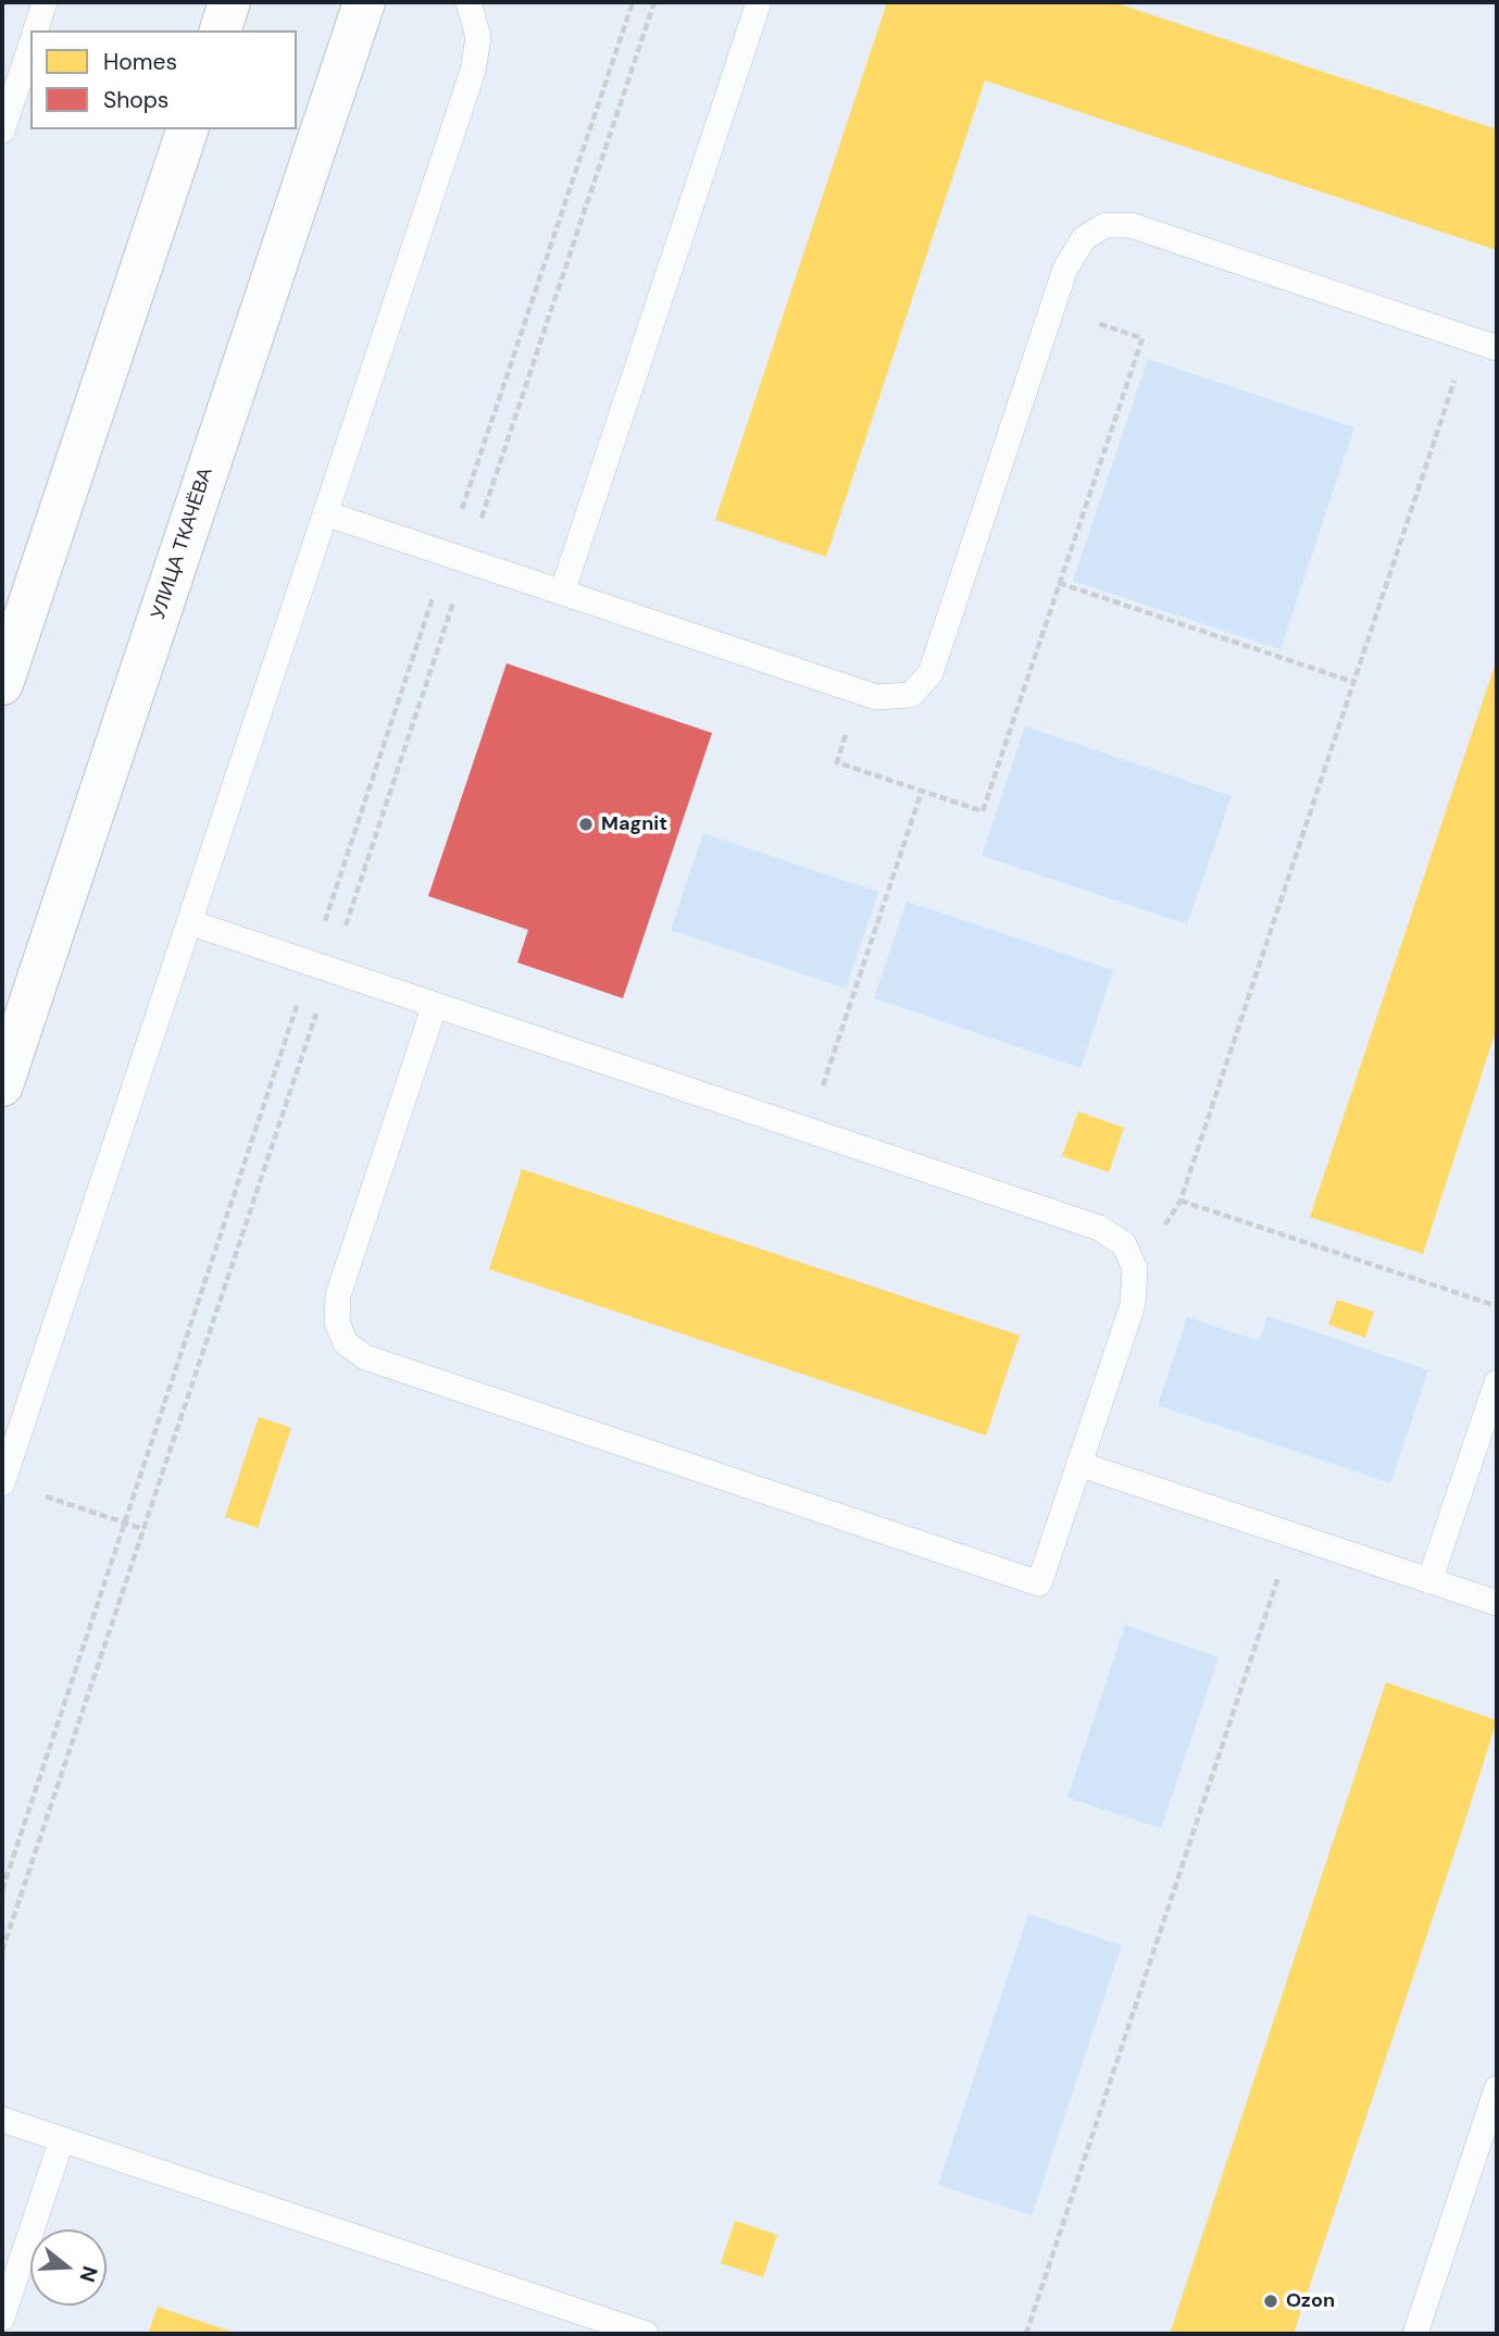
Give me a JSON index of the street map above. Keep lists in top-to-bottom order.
{
  "streets": {
    "street": ["УЛИЦА ТКАЧЁВА"]
  },
  "places": ["Magnit", "Ozon"],
  "legend": ["Homes", "Shops"],
  "north": "right"
}
